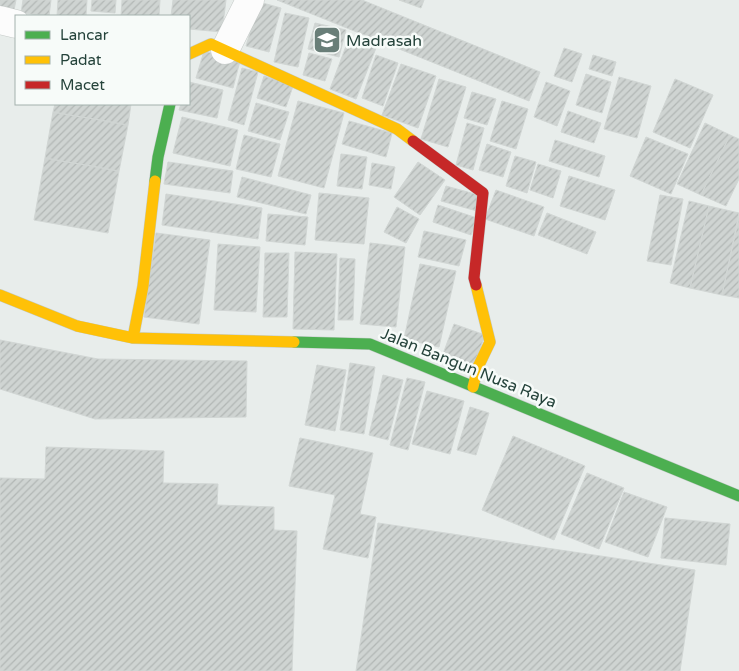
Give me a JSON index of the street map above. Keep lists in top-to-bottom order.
{
  "streets": {
    "street": ["Jalan Bangun Nusa Raya"]
  },
  "places": {
    "school or university": ["Madrasah"]
  },
  "legend": ["Lancar", "Padat", "Macet"]
}
